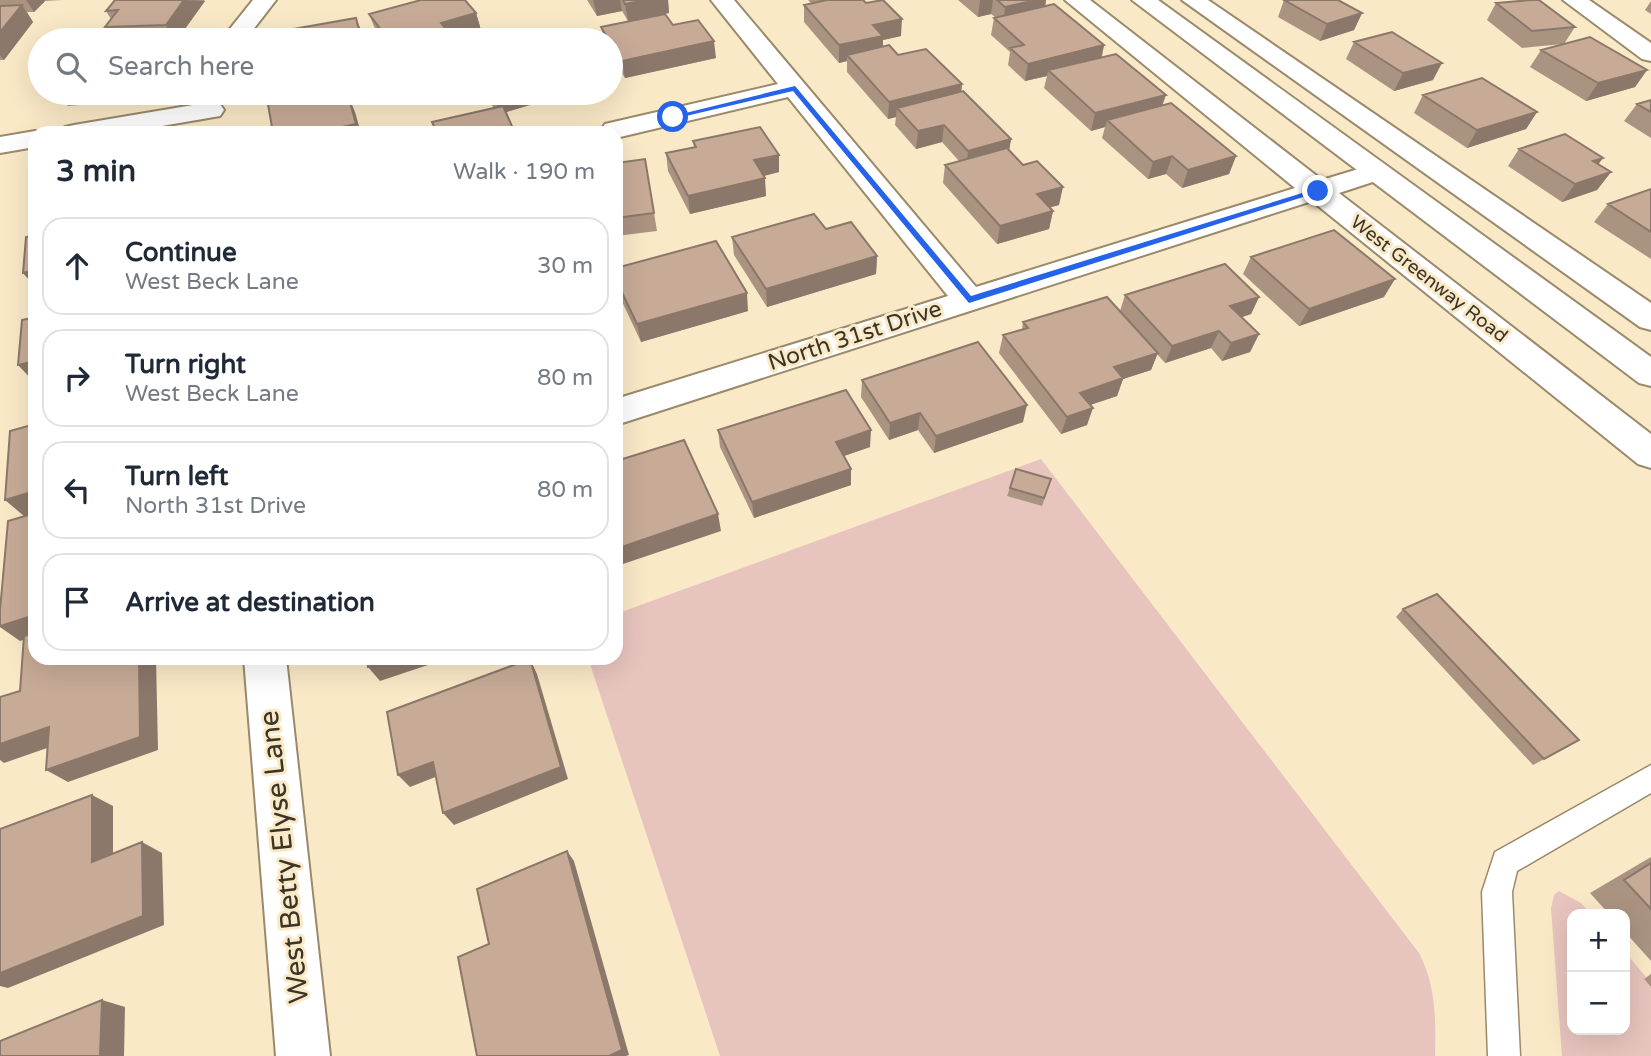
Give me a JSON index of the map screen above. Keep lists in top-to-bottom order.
{
  "streets": {
    "street": ["West Greenway Road", "North 31st Drive", "West Betty Elyse Lane"]
  },
  "crossings": [
    ["West Greenway Road", "North 31st Drive"]
  ],
  "page": {
    "search": "Search here",
    "heading": ["3 min", "Walk · 190 m"],
    "list": [
      ["Continue", "West Beck Lane", "30 m"],
      ["Turn right", "West Beck Lane", "80 m"],
      ["Turn left", "North 31st Drive", "80 m"],
      "Arrive at destination"
    ],
    "map_buttons": ["+", "−"]
  }
}
